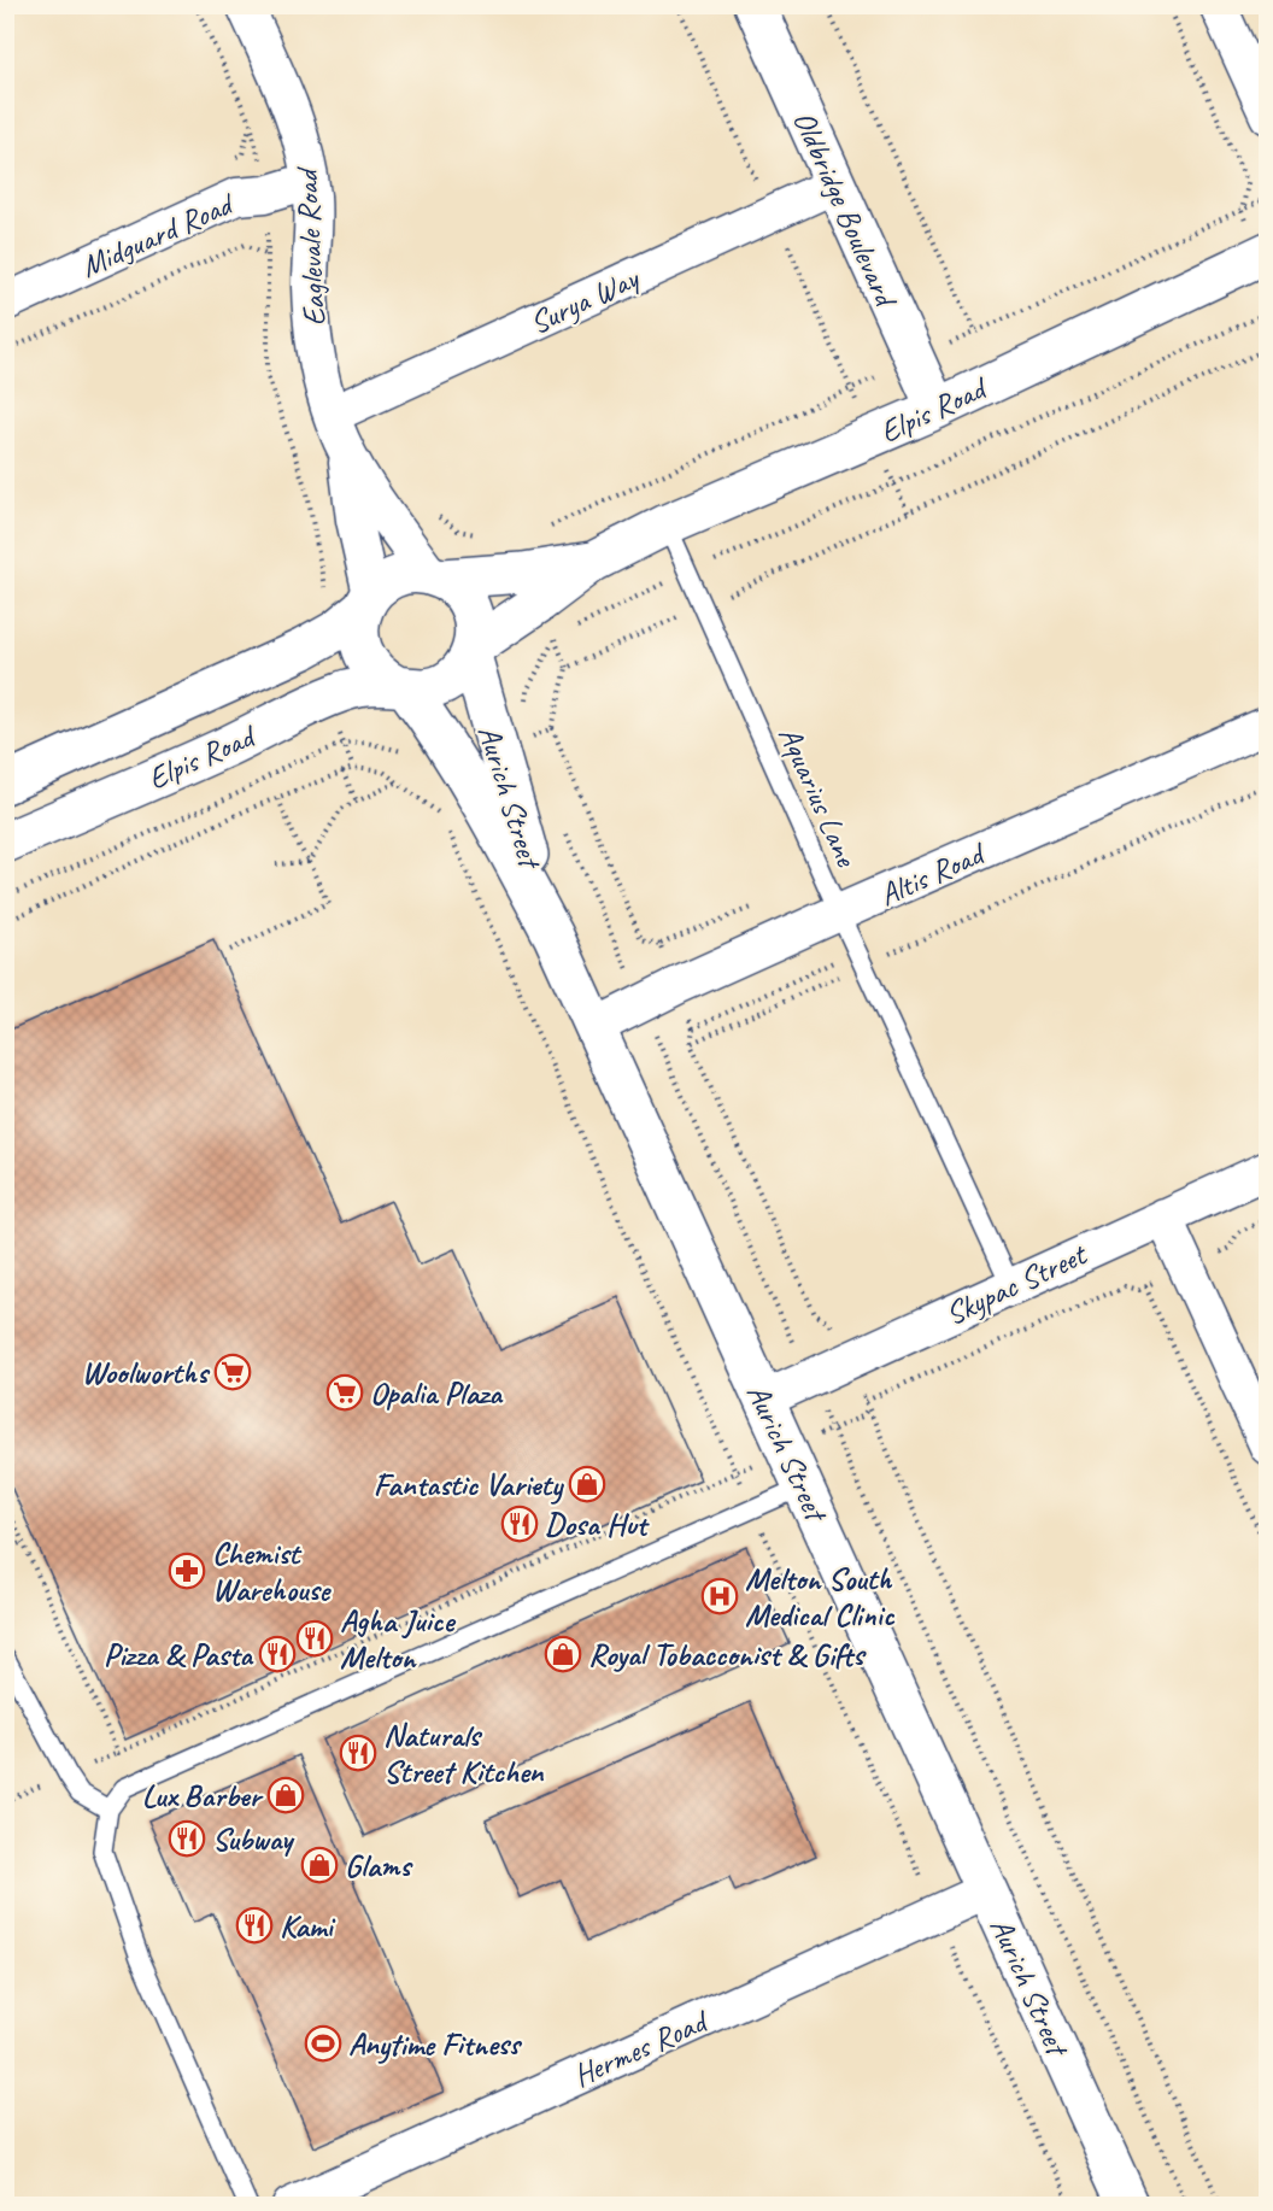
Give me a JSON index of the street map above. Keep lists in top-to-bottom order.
{
  "streets": {
    "street": [
      "Oldbridge Boulevard",
      "Midguard Road",
      "Eaglevale Road",
      "Surya Way",
      "Elpis Road",
      "Aurich Street",
      "Altis Road",
      "Skypac Street",
      "Hermes Road"
    ],
    "lane": ["Aquarius Lane"]
  },
  "crossings": [
    ["Oldbridge Boulevard", "Surya Way"],
    ["Oldbridge Boulevard", "Elpis Road"],
    ["Midguard Road", "Eaglevale Road"],
    ["Eaglevale Road", "Surya Way"],
    ["Eaglevale Road", "Elpis Road"],
    ["Eaglevale Road", "Aurich Street"],
    ["Elpis Road", "Aurich Street"],
    ["Elpis Road", "Aquarius Lane"],
    ["Aurich Street", "Altis Road"],
    ["Aurich Street", "Skypac Street"],
    ["Aurich Street", "Hermes Road"],
    ["Aquarius Lane", "Altis Road"],
    ["Aquarius Lane", "Skypac Street"]
  ],
  "places": {
    "supermarket": ["Woolworths", "Opalia Plaza"],
    "shop": [
      "Fantastic Variety",
      "Royal Tobacconist & Gifts",
      "Lux Barber",
      "Glams"
    ],
    "restaurant": [
      "Dosa Hut",
      "Agha Juice Melton",
      "Pizza & Pasta",
      "Naturals Street Kitchen",
      "Subway",
      "Kami"
    ],
    "pharmacy": ["Chemist Warehouse"],
    "hospital": ["Melton South Medical Clinic"],
    "sports": ["Anytime Fitness"]
  }
}
